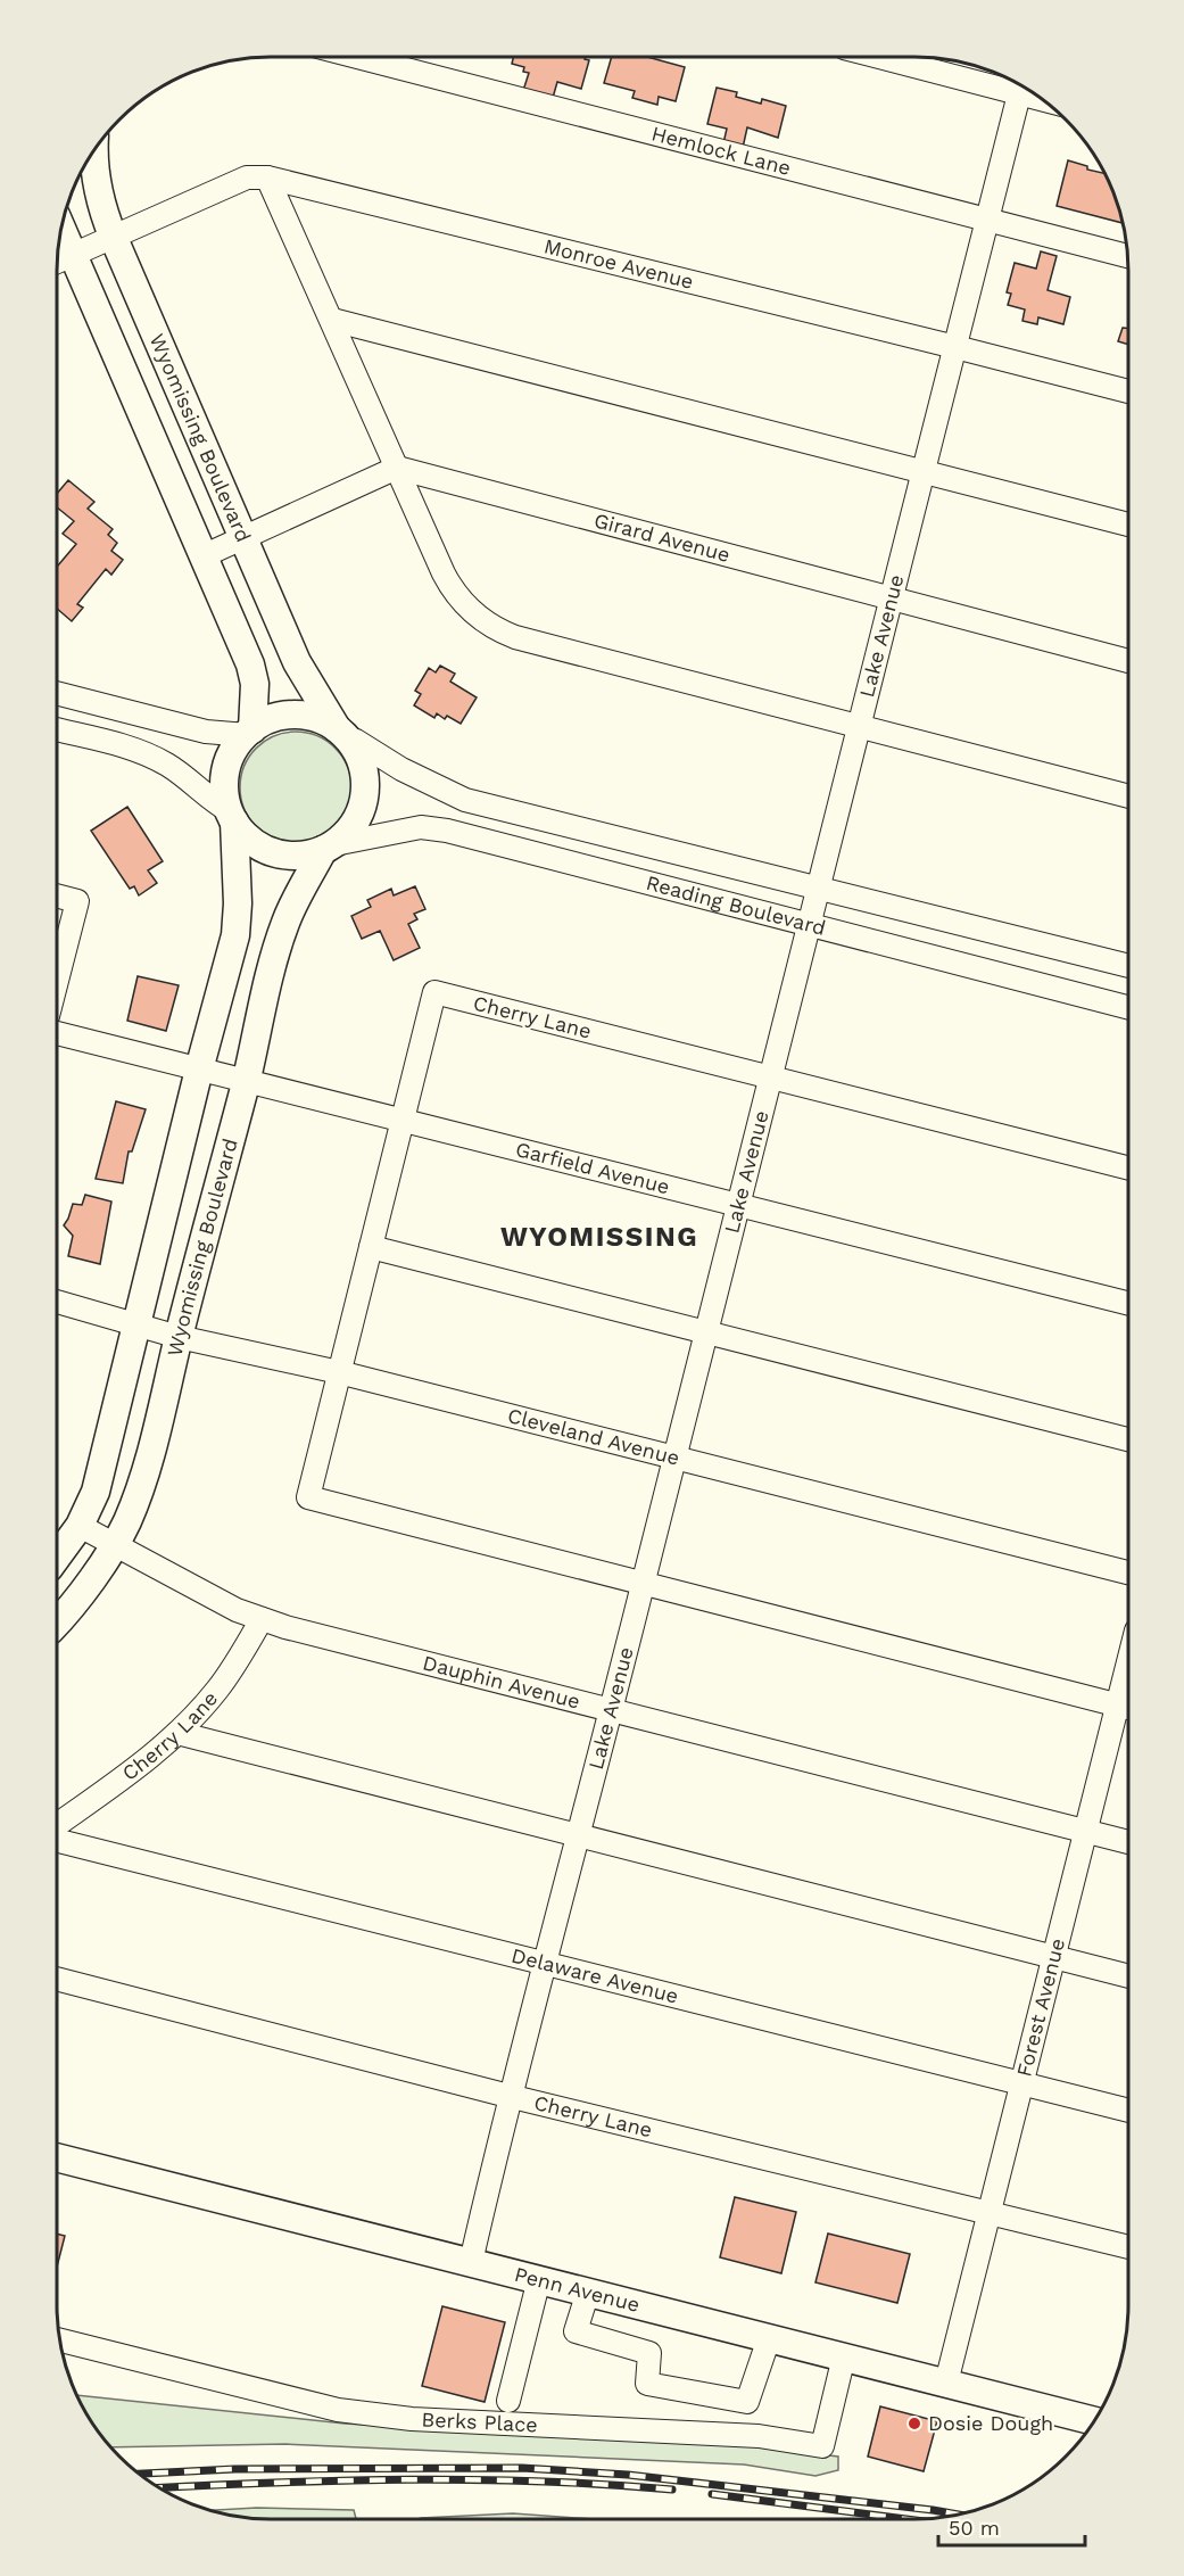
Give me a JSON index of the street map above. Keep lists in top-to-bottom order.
{
  "streets": {
    "main road": ["Wyomissing Boulevard", "Penn Avenue"],
    "street": [
      "Hemlock Lane",
      "Monroe Avenue",
      "Girard Avenue",
      "Lake Avenue",
      "Reading Boulevard",
      "Cherry Lane",
      "Garfield Avenue",
      "Cleveland Avenue",
      "Dauphin Avenue",
      "Delaware Avenue",
      "Forest Avenue",
      "Berks Place"
    ]
  },
  "crossings": [
    ["Hemlock Lane", "Lake Avenue"],
    ["Monroe Avenue", "Wyomissing Boulevard"],
    ["Monroe Avenue", "Lake Avenue"],
    ["Wyomissing Boulevard", "Reading Boulevard"],
    ["Wyomissing Boulevard", "Garfield Avenue"],
    ["Wyomissing Boulevard", "Cleveland Avenue"],
    ["Wyomissing Boulevard", "Dauphin Avenue"],
    ["Girard Avenue", "Lake Avenue"],
    ["Lake Avenue", "Reading Boulevard"],
    ["Lake Avenue", "Cherry Lane"],
    ["Lake Avenue", "Garfield Avenue"],
    ["Lake Avenue", "Cleveland Avenue"],
    ["Lake Avenue", "Dauphin Avenue"],
    ["Lake Avenue", "Delaware Avenue"],
    ["Lake Avenue", "Penn Avenue"],
    ["Cherry Lane", "Garfield Avenue"],
    ["Cherry Lane", "Cleveland Avenue"],
    ["Cherry Lane", "Dauphin Avenue"],
    ["Cherry Lane", "Forest Avenue"],
    ["Dauphin Avenue", "Forest Avenue"],
    ["Delaware Avenue", "Forest Avenue"],
    ["Forest Avenue", "Penn Avenue"],
    ["Penn Avenue", "Berks Place"]
  ],
  "districts": ["WYOMISSING"],
  "places": ["Dosie Dough"],
  "scale_bar": "50 m"
}
